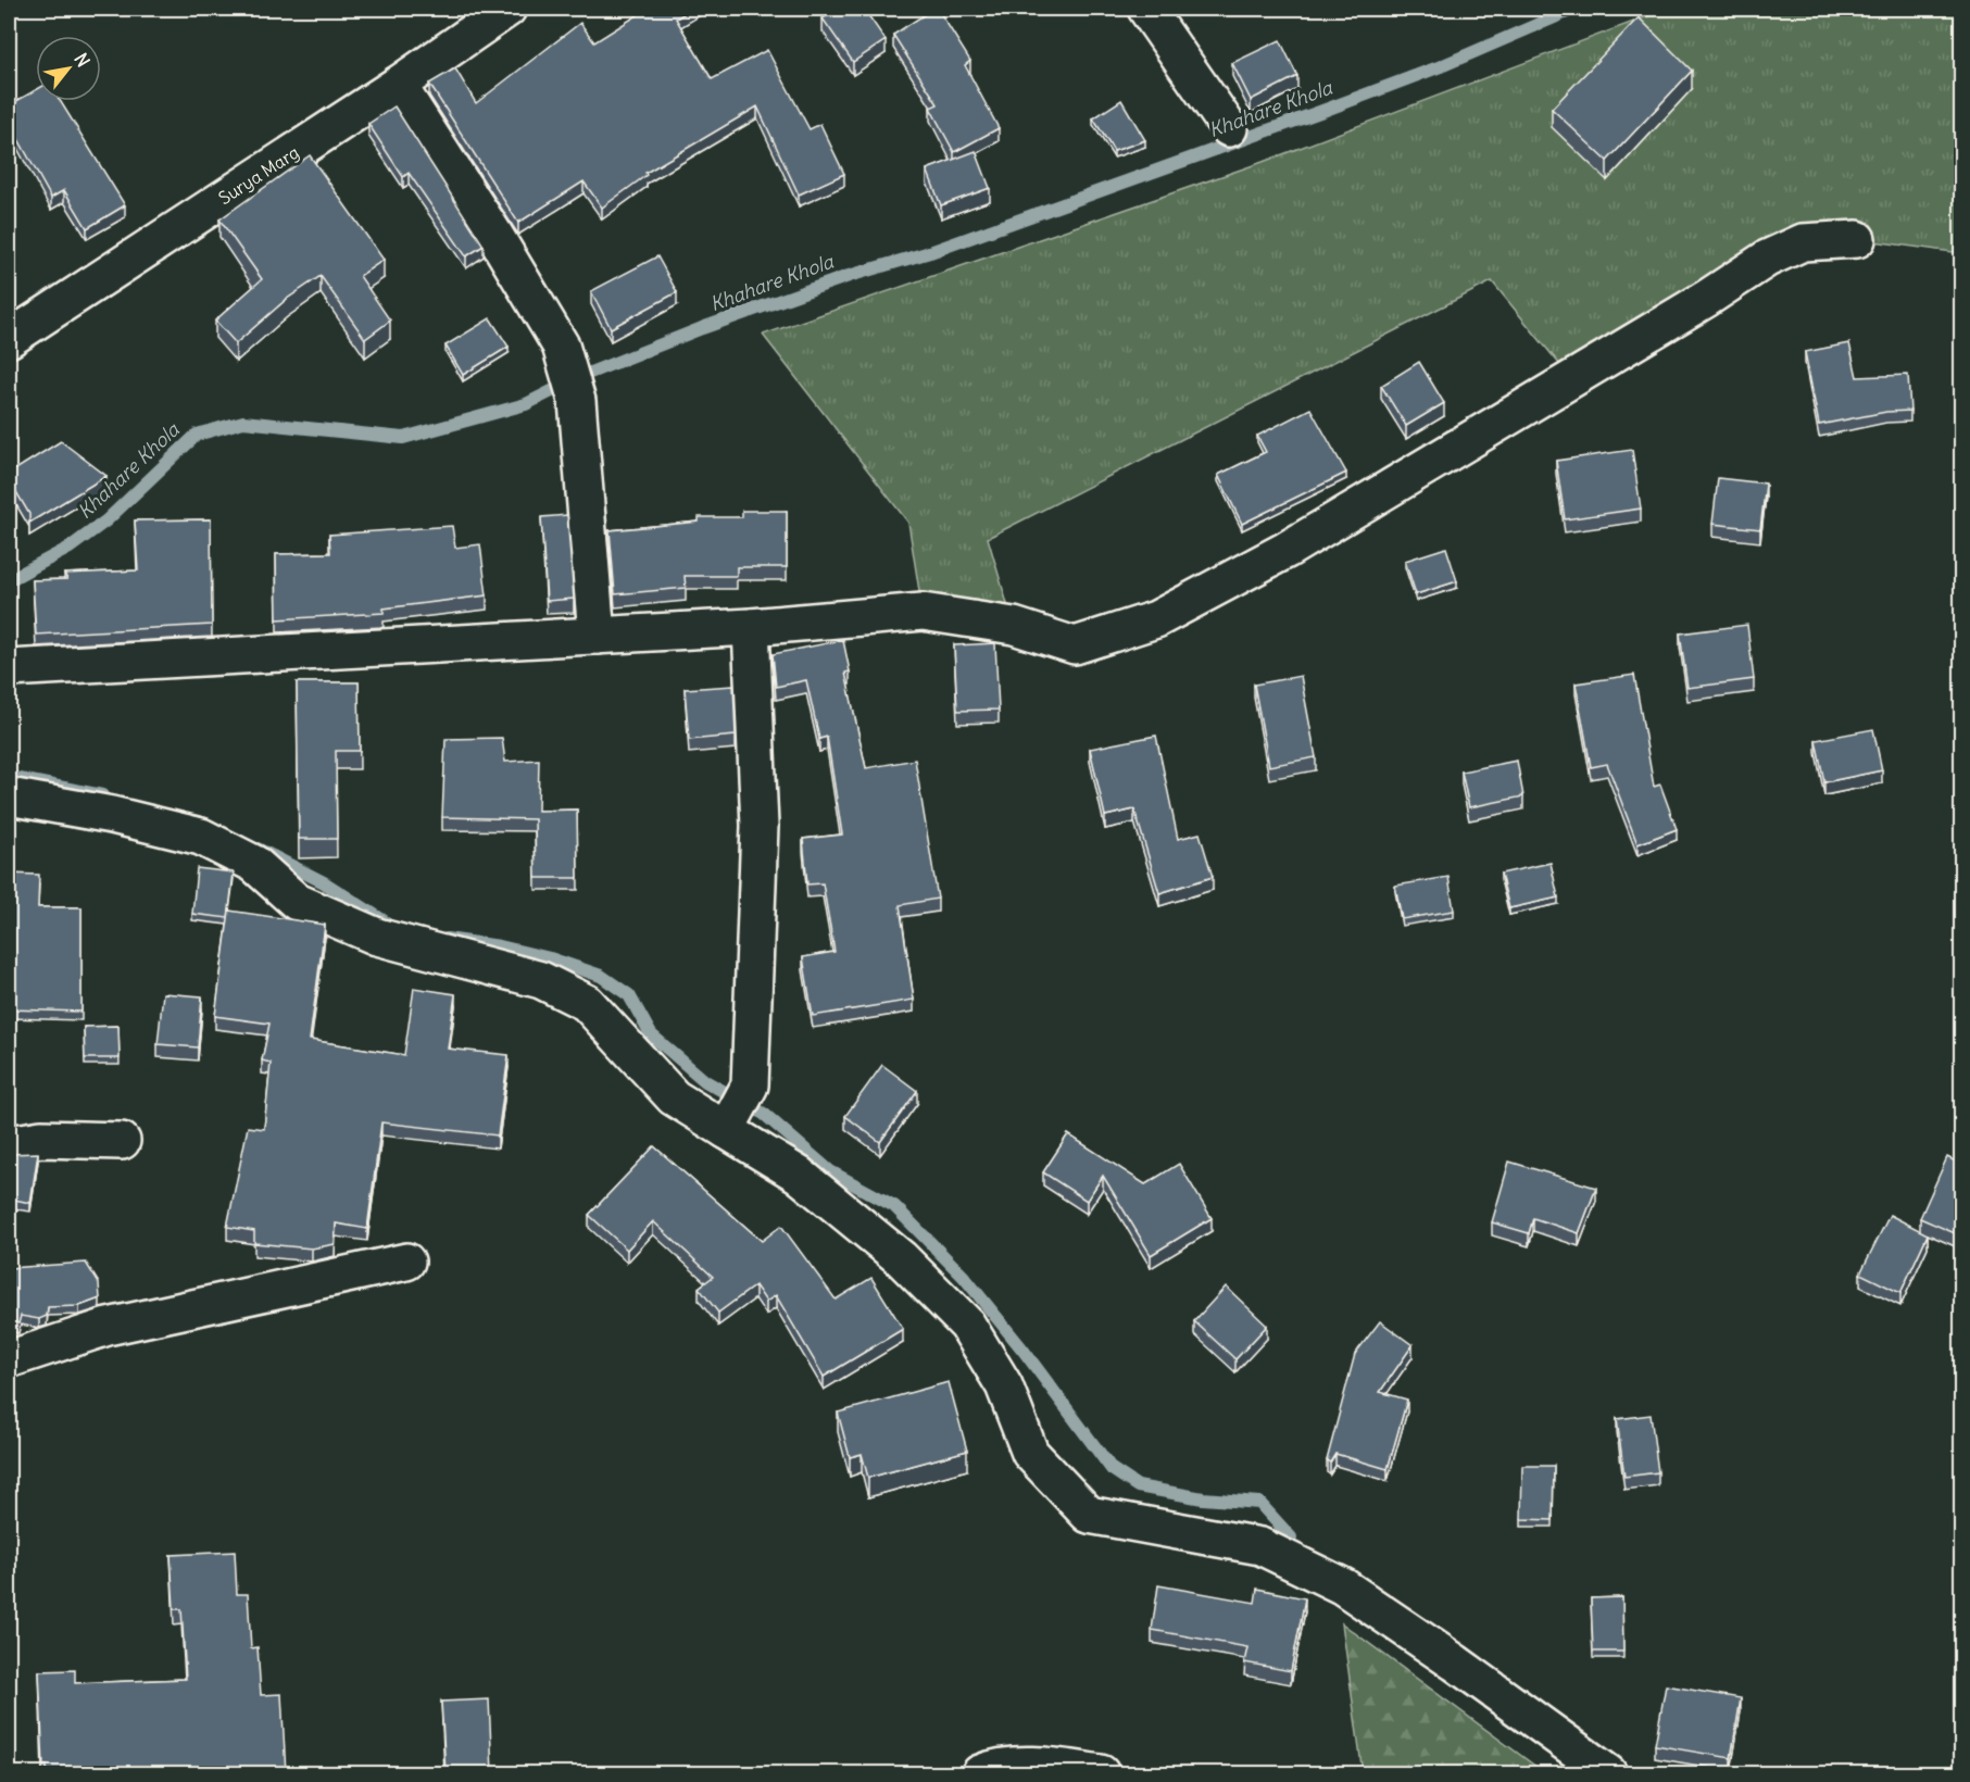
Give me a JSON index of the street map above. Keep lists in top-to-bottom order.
{
  "streets": {
    "street": ["Surya Marg"]
  },
  "water": ["Khahare Khola"],
  "north": "top right"
}
